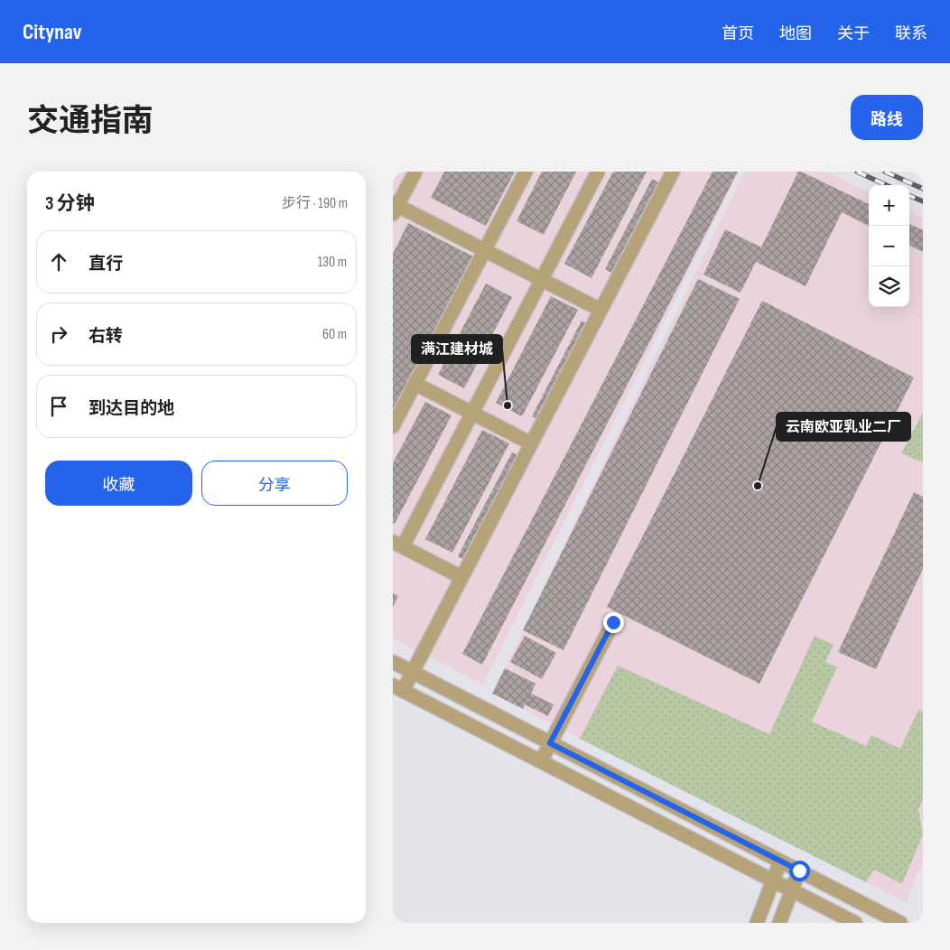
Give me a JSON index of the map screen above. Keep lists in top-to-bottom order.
{
  "places": ["满江建材城", "云南欧亚乳业二厂"],
  "page": {
    "header": "Citynav",
    "nav": [
      "首页",
      "地图",
      "关于",
      "联系"
    ],
    "title": "交通指南",
    "buttons": [
      "路线",
      ["收藏", "分享"]
    ],
    "heading": ["3 分钟", "步行 · 190 m"],
    "map_buttons": ["+", "−"],
    "list": [
      ["直行", "130 m"],
      ["右转", "60 m"],
      "到达目的地"
    ]
  }
}
